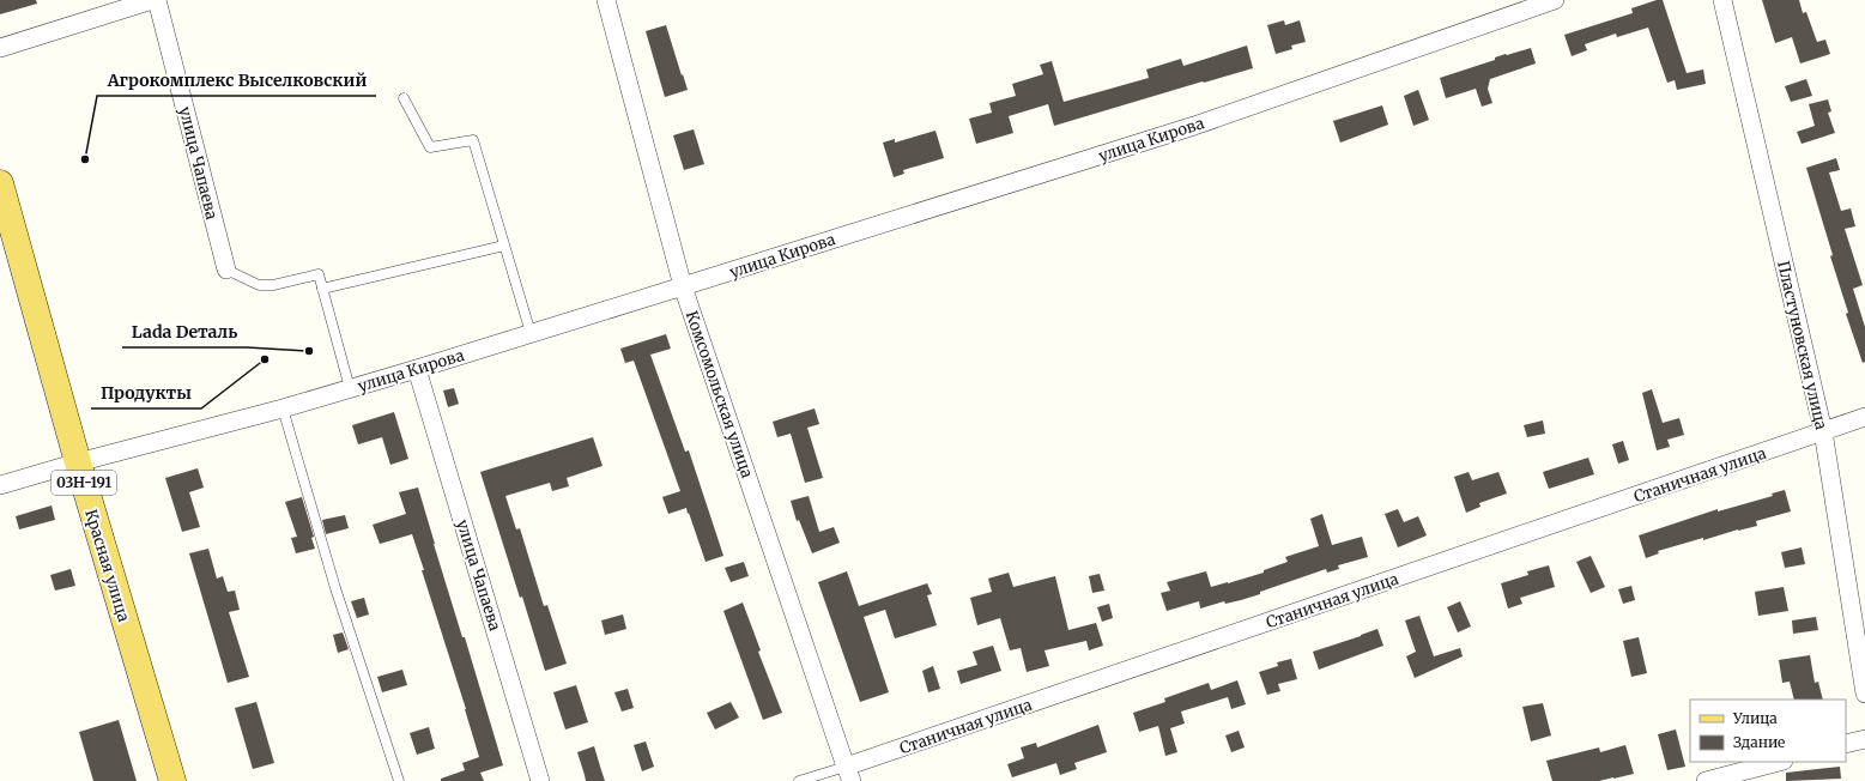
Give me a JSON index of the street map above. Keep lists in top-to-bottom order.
{
  "streets": {
    "main road": ["03Н-191", "Красная улица"],
    "street": [
      "улица Кирова",
      "улица Чапаева",
      "Пластуновская улица",
      "Комсомольская улица",
      "Станичная улица"
    ]
  },
  "crossings": [
    ["улица Кирова", "улица Чапаева"],
    ["улица Кирова", "Комсомольская улица"],
    ["улица Кирова", "Красная улица"],
    ["Пластуновская улица", "Станичная улица"],
    ["Комсомольская улица", "Станичная улица"]
  ],
  "places": ["Агрокомплекс Выселковский", "Lada Dеталь", "Продукты"],
  "legend": ["Улица", "Здание"]
}
